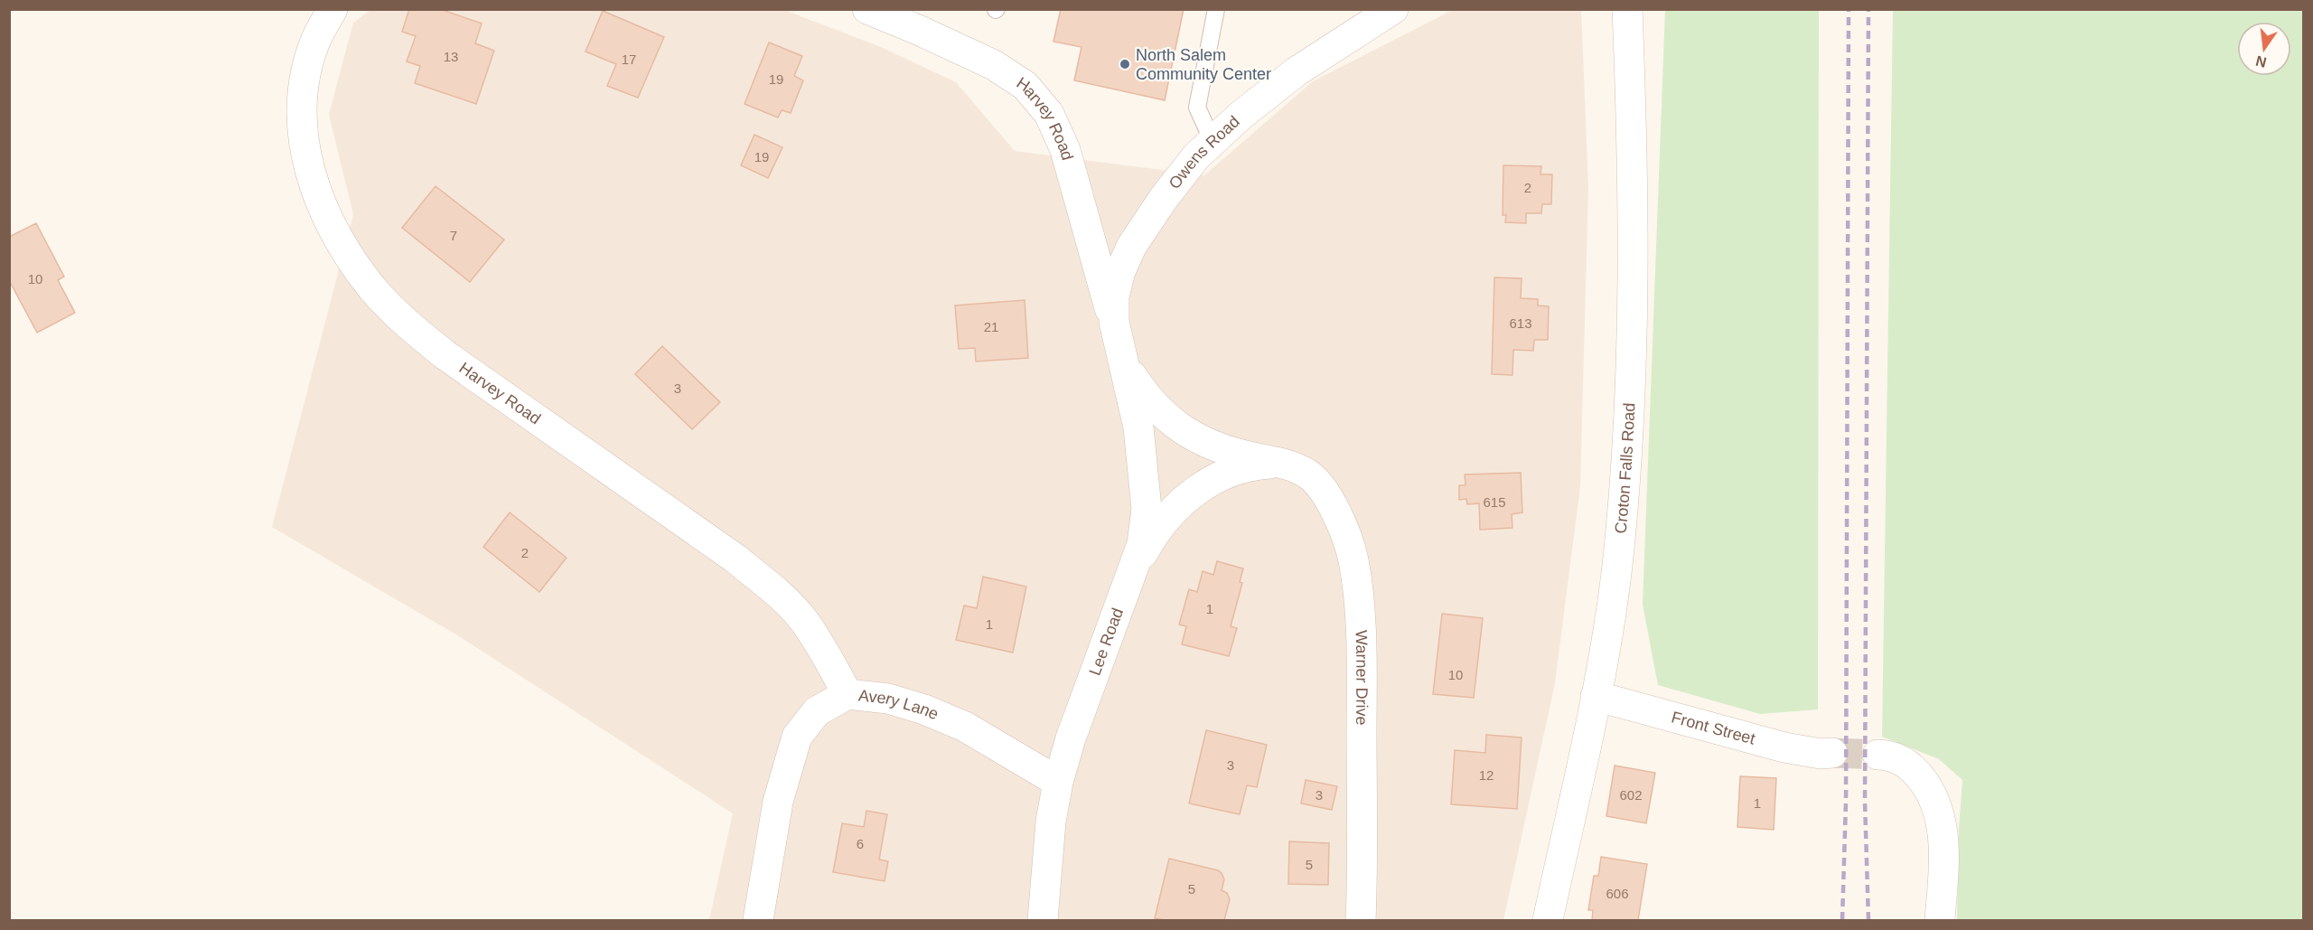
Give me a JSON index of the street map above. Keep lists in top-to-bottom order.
{
  "streets": {
    "street": [
      "Harvey Road",
      "Owens Road",
      "Croton Falls Road",
      "Lee Road",
      "Warner Drive",
      "Avery Lane",
      "Front Street"
    ]
  },
  "crossings": [
    ["Harvey Road", "Owens Road"],
    ["Harvey Road", "Avery Lane"],
    ["Owens Road", "Lee Road"],
    ["Owens Road", "Warner Drive"],
    ["Croton Falls Road", "Front Street"],
    ["Lee Road", "Warner Drive"],
    ["Lee Road", "Avery Lane"]
  ],
  "places": ["North Salem Community Center"],
  "house_numbers": [
    "13",
    "17",
    "19",
    "19",
    "2",
    "7",
    "10",
    "613",
    "21",
    "3",
    "615",
    "2",
    "1",
    "1",
    "10",
    "3",
    "12",
    "3",
    "602",
    "1",
    "6",
    "5",
    "5",
    "606"
  ],
  "north": "bottom"
}
